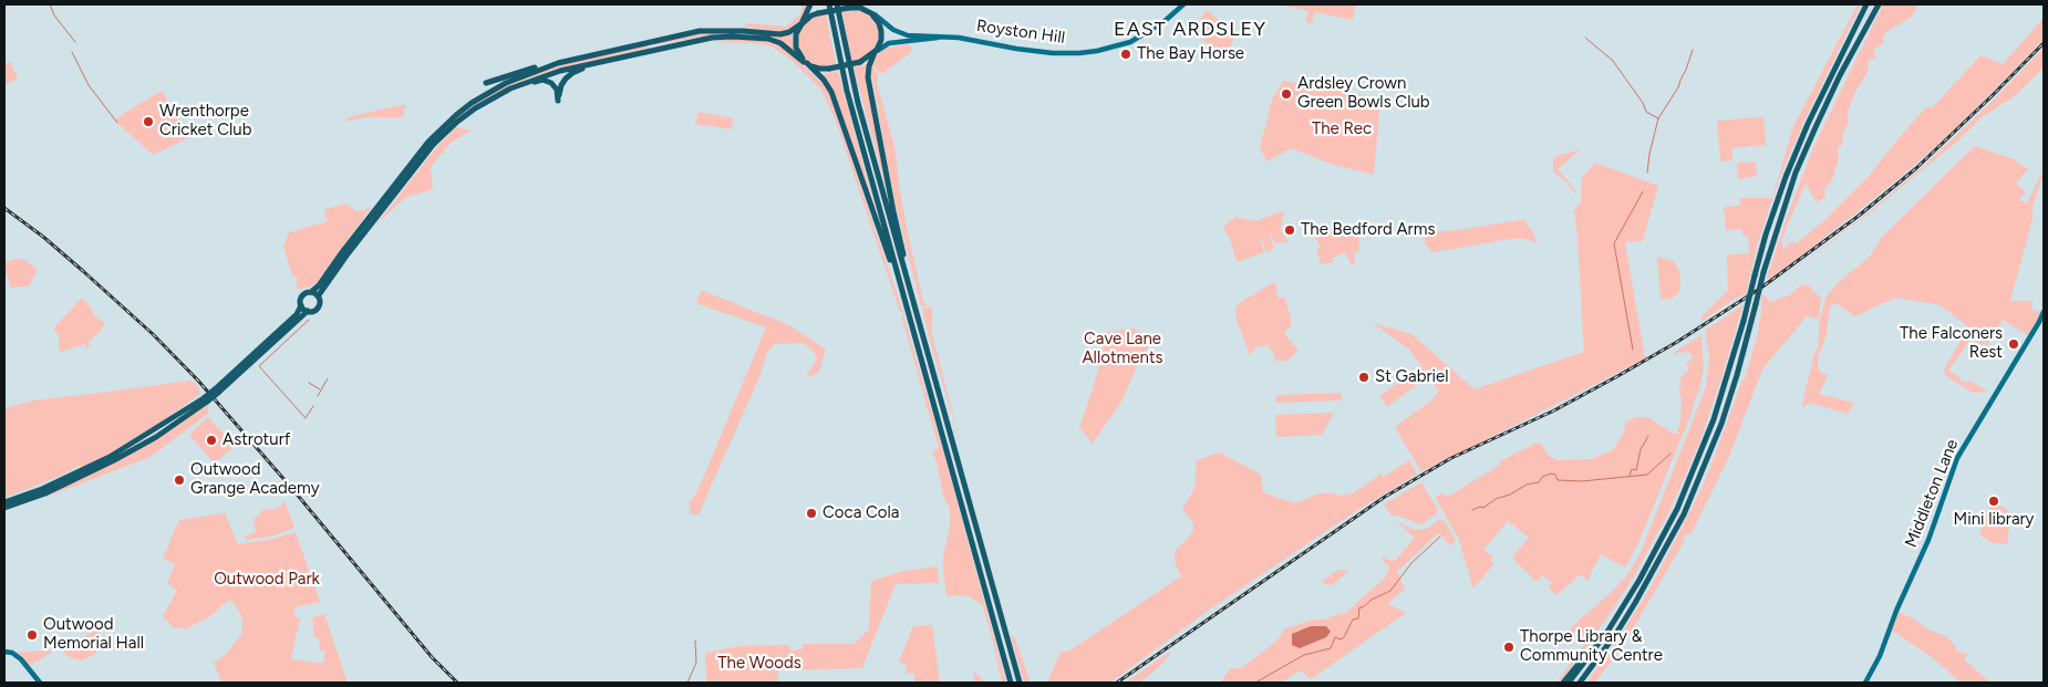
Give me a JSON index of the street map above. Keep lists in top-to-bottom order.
{
  "streets": {
    "main road": ["Royston Hill", "Middleton Lane"]
  },
  "districts": ["EAST ARDSLEY"],
  "parks": [
    "The Rec",
    "Cave Lane Allotments",
    "Outwood Park",
    "The Woods"
  ],
  "places": [
    "The Bay Horse",
    "Ardsley Crown Green Bowls Club",
    "Wrenthorpe Cricket Club",
    "The Bedford Arms",
    "The Falconers Rest",
    "St Gabriel",
    "Astroturf",
    "Outwood Grange Academy",
    "Mini library",
    "Coca Cola",
    "Outwood Memorial Hall",
    "Thorpe Library & Community Centre"
  ]
}
